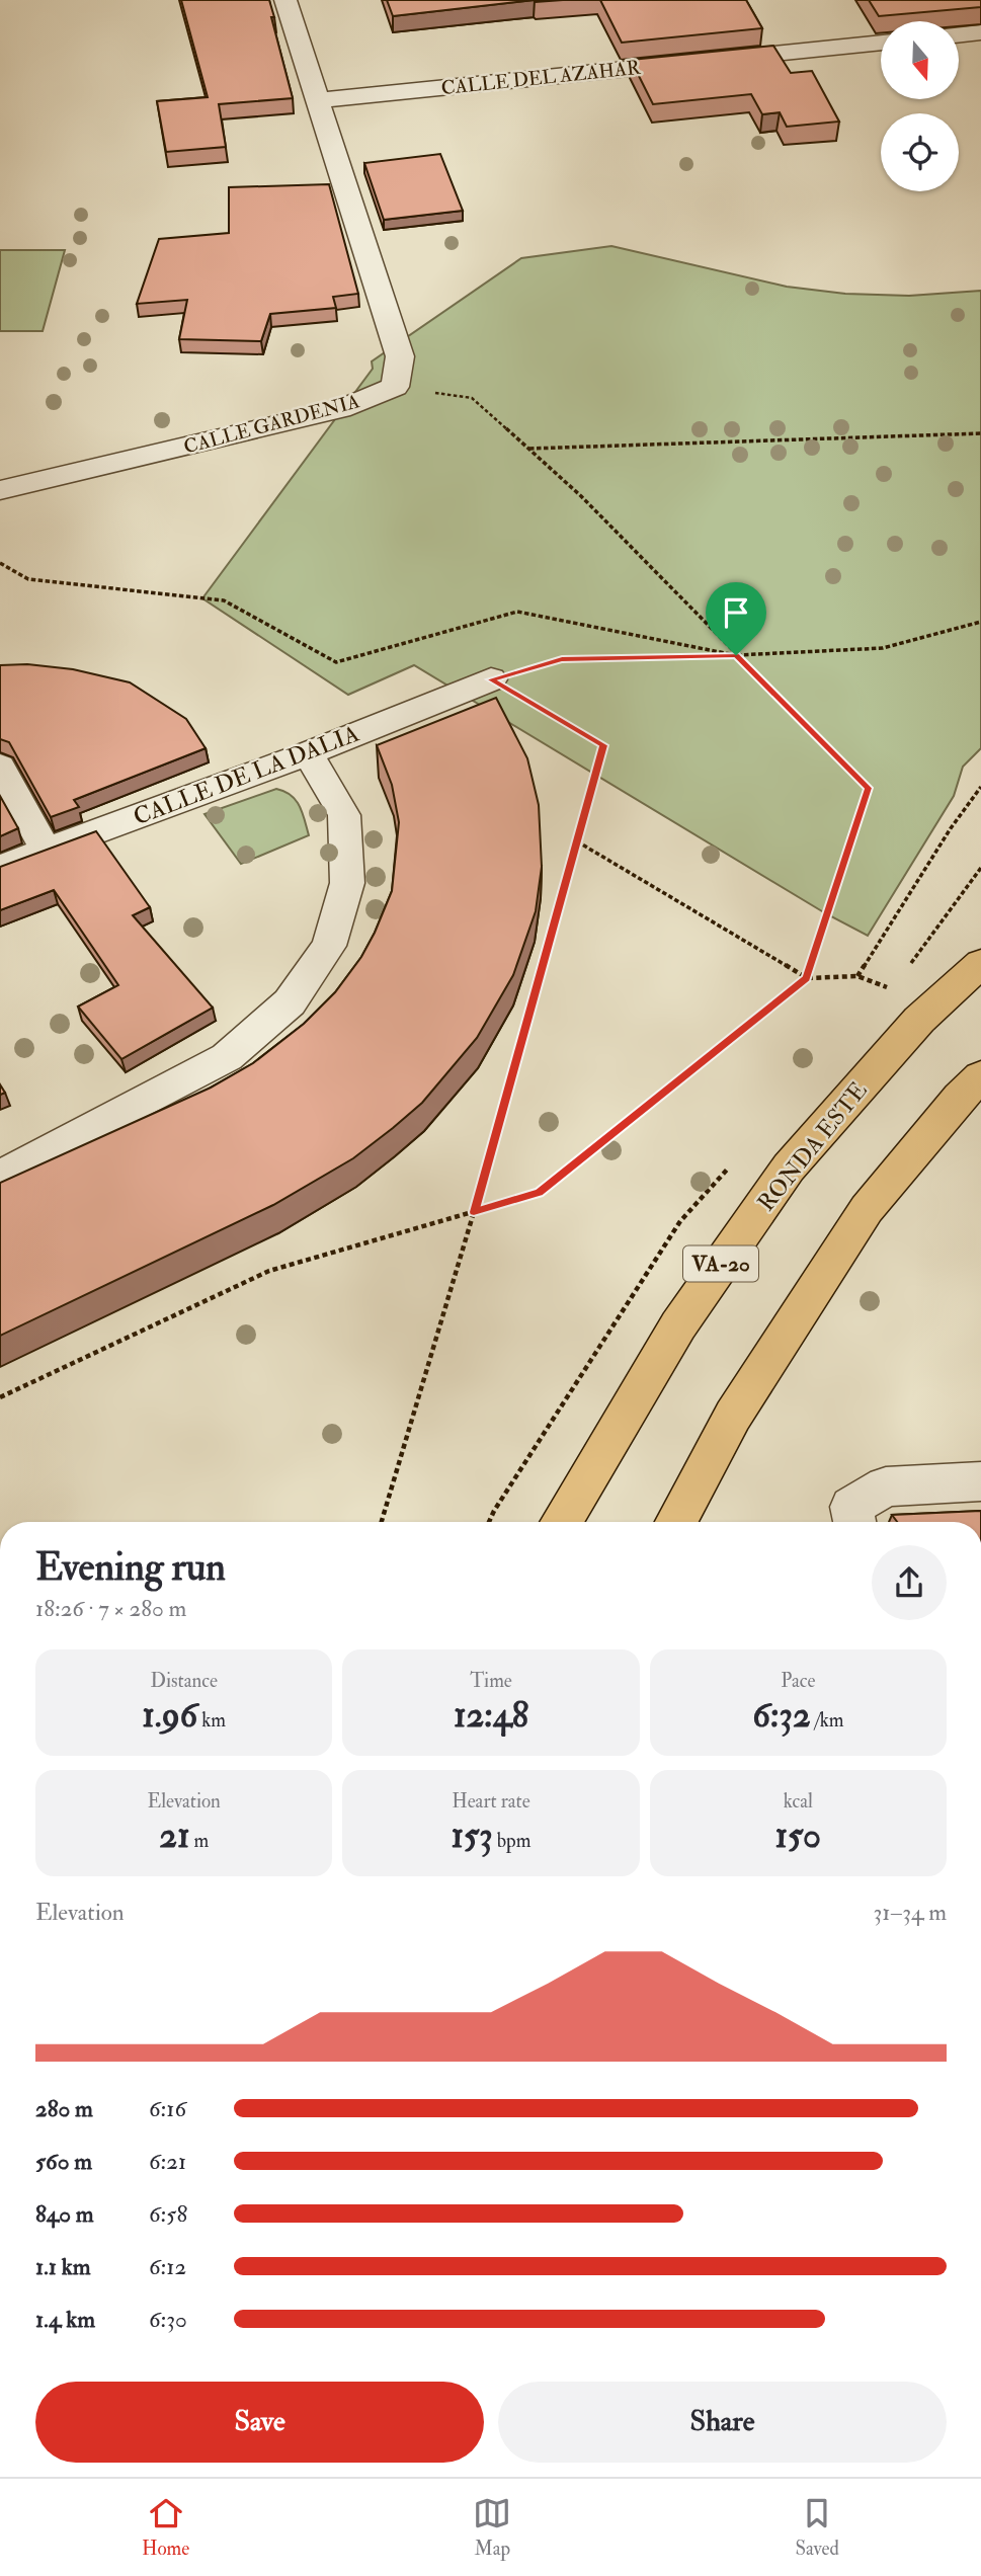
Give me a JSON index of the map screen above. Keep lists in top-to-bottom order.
{
  "streets": {
    "highway": ["RONDA ESTE", "VA-20"],
    "street": ["CALLE DEL AZAHAR", "CALLE GARDENIA", "CALLE DE LA DALIA"]
  },
  "north": "bottom",
  "page": {
    "heading": ["Evening run", "18:26 · 7 × 280 m"],
    "stats": [
      ["Distance", "1.96 km"],
      ["Time", "12:48"],
      ["Pace", "6:32 /km"],
      ["Elevation", "21 m"],
      ["Heart rate", "153 bpm"],
      ["kcal", "150"]
    ],
    "chart": ["Elevation", "31–34 m"],
    "list": [
      {
        "name": "280 m",
        "note": "6:16"
      },
      {
        "name": "560 m",
        "note": "6:21"
      },
      {
        "name": "840 m",
        "note": "6:58"
      },
      {
        "name": "1.1 km",
        "note": "6:12"
      },
      {
        "name": "1.4 km",
        "note": "6:30"
      }
    ],
    "buttons": ["Save", "Share"],
    "tabs": ["Home", "Map", "Saved"]
  }
}
